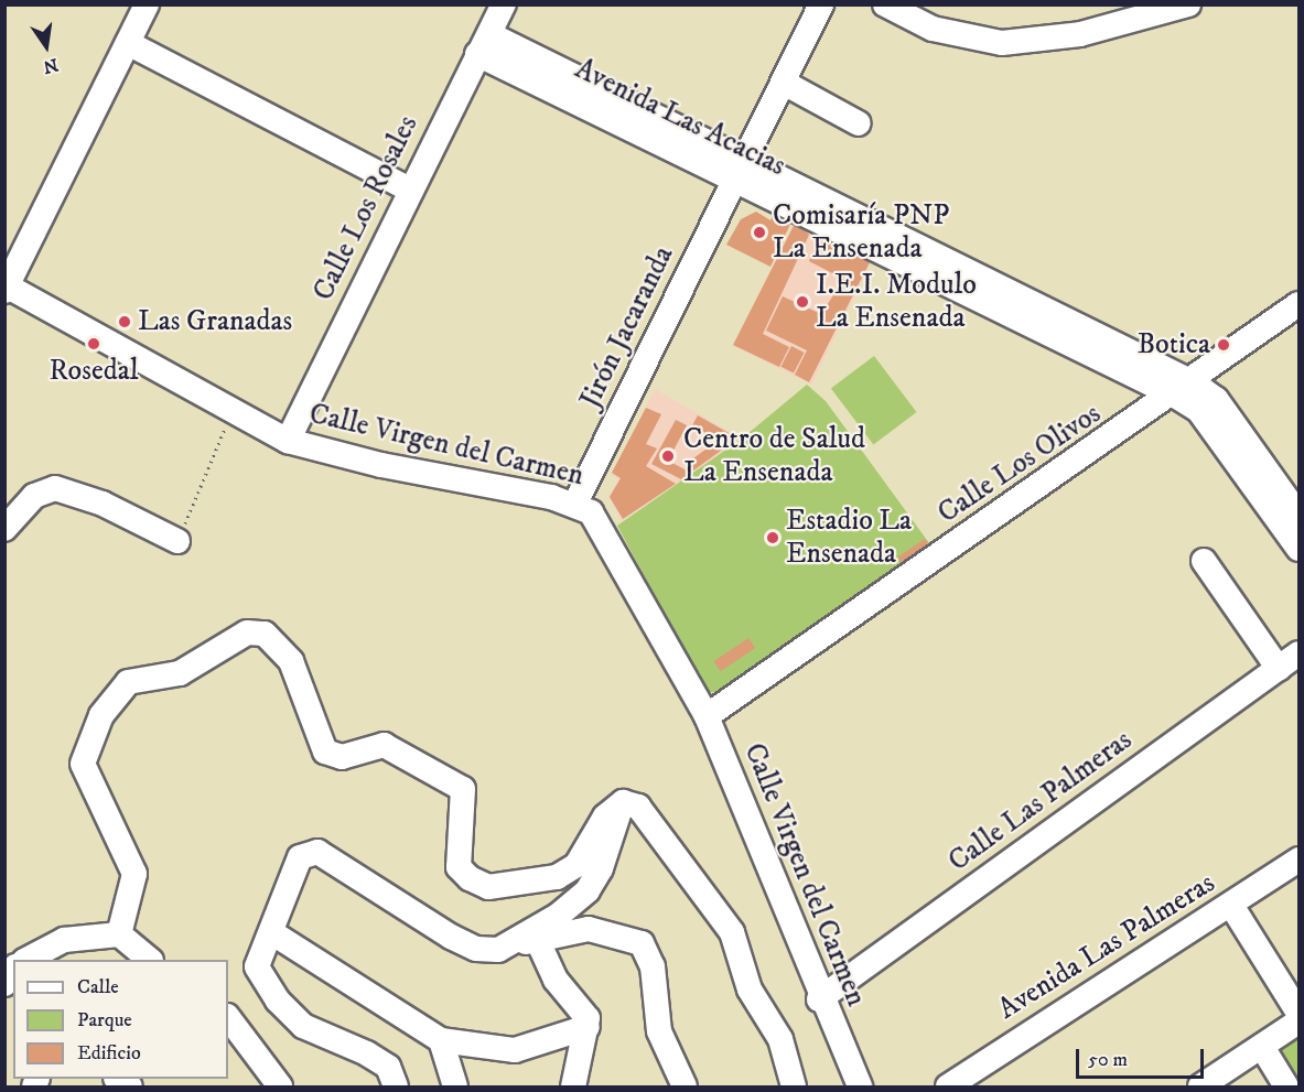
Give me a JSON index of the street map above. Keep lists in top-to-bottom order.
{
  "streets": {
    "street": [
      "Avenida Las Acacias",
      "Calle Los Rosales",
      "Jirón Jacaranda",
      "Calle Virgen del Carmen",
      "Calle Los Olivos",
      "Calle Las Palmeras",
      "Avenida Las Palmeras"
    ]
  },
  "crossings": [
    ["Avenida Las Acacias", "Calle Los Rosales"],
    ["Avenida Las Acacias", "Jirón Jacaranda"],
    ["Avenida Las Acacias", "Calle Los Olivos"],
    ["Calle Los Rosales", "Calle Virgen del Carmen"],
    ["Jirón Jacaranda", "Calle Virgen del Carmen"],
    ["Calle Virgen del Carmen", "Calle Los Olivos"],
    ["Calle Virgen del Carmen", "Calle Las Palmeras"]
  ],
  "places": [
    "Comisaría PNP La Ensenada",
    "I.E.I. Modulo La Ensenada",
    "Las Granadas",
    "Rosedal",
    "Botica",
    "Centro de Salud La Ensenada",
    "Estadio La Ensenada"
  ],
  "legend": ["Calle", "Parque", "Edificio"],
  "scale_bar": "50 m",
  "north": "bottom"
}
